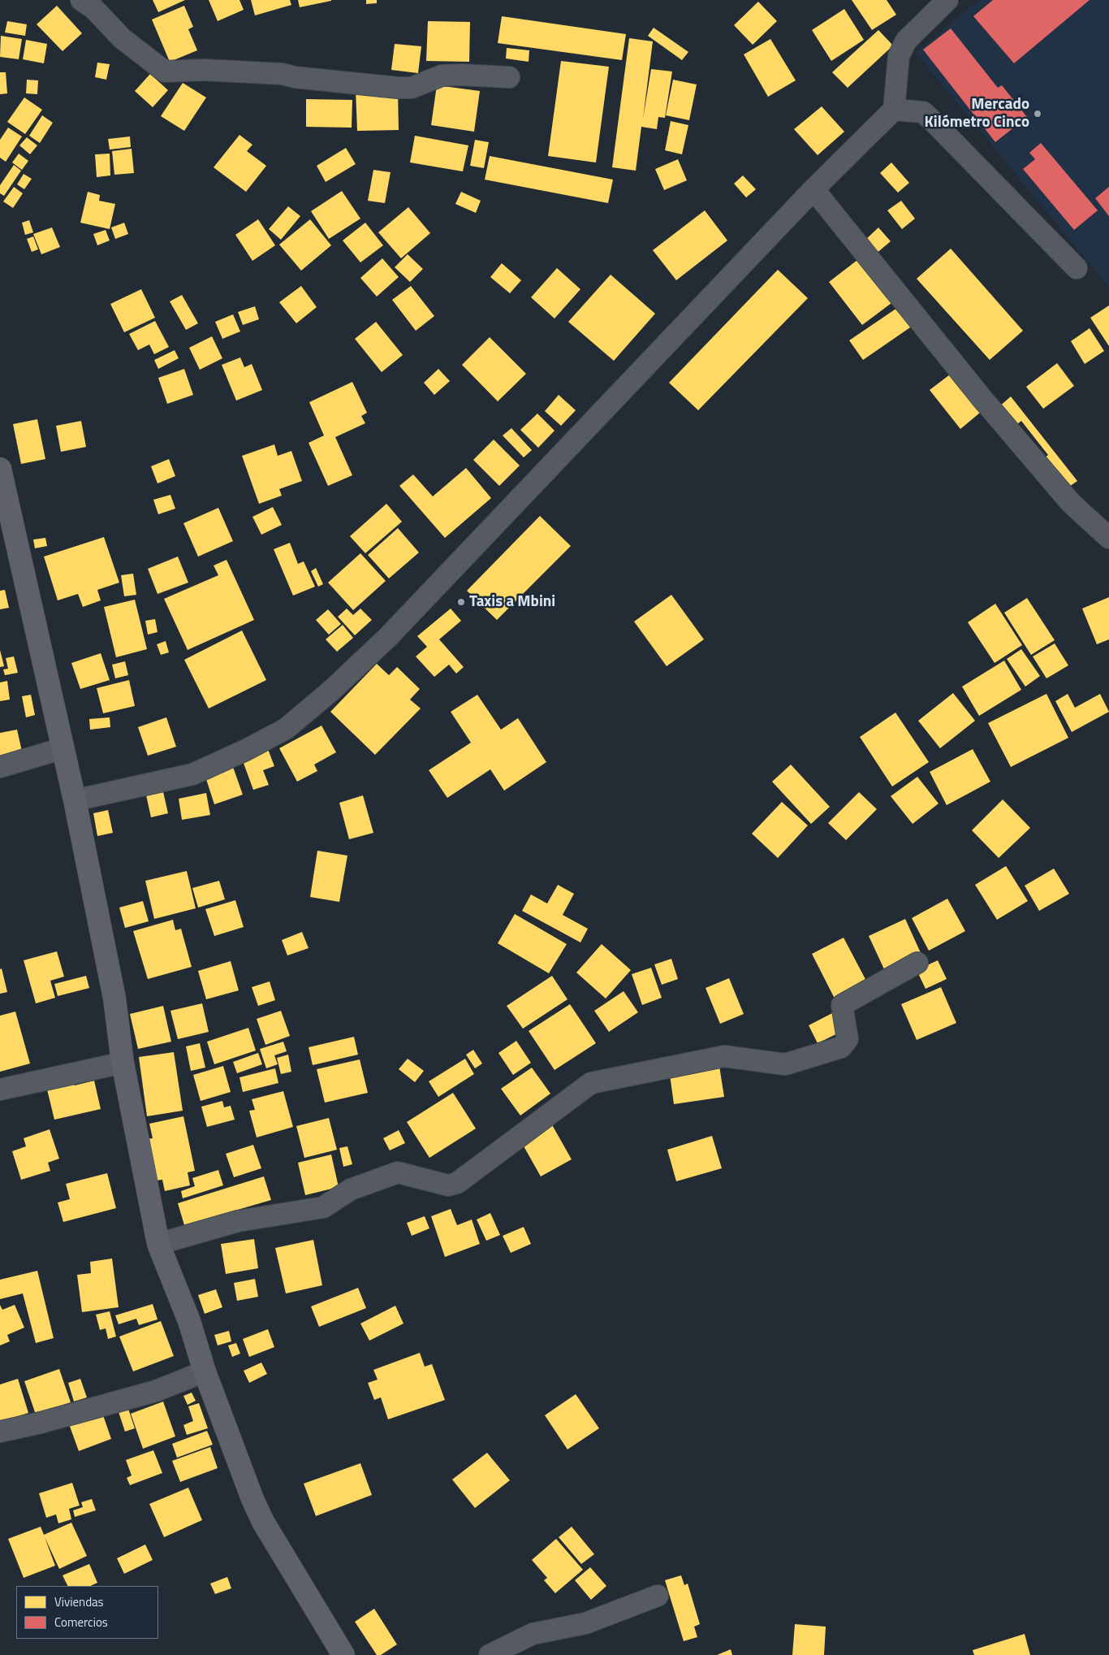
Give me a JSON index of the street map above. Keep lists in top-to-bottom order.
{
  "places": ["Mercado Kilómetro Cinco", "Taxis a Mbini"],
  "legend": ["Viviendas", "Comercios"]
}
